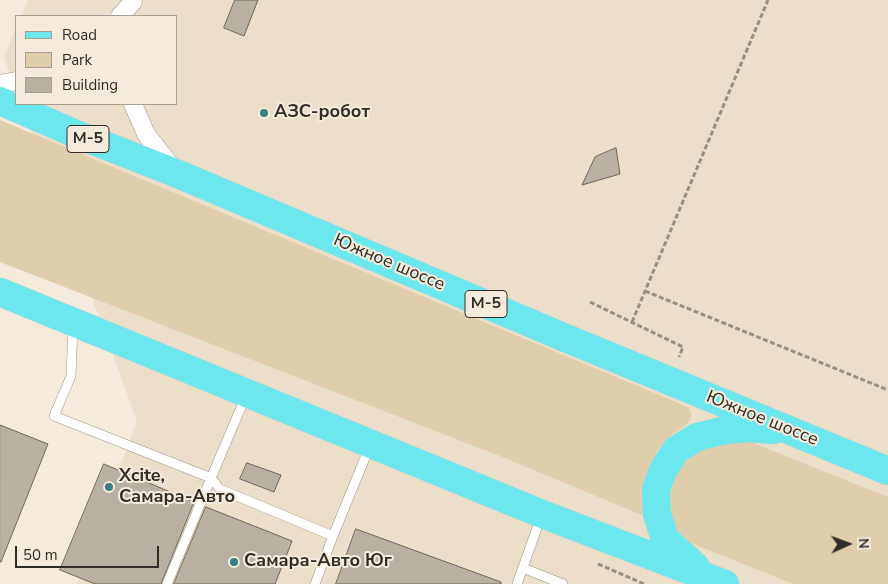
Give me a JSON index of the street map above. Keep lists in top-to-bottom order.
{
  "streets": {
    "main road": ["М-5", "Южное шоссе"]
  },
  "places": ["АЗС-робот", "Xcite, Самара-Авто", "Самара-Авто Юг"],
  "legend": ["Road", "Park", "Building"],
  "scale_bar": "50 m",
  "north": "right"
}
